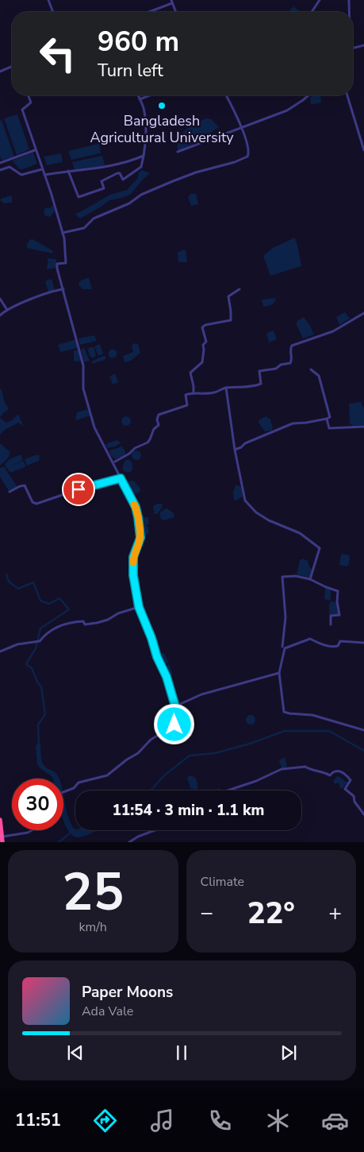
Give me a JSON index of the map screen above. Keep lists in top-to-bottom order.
{
  "places": ["Bangladesh Agricultural University"],
  "page": {
    "turn": ["960 m", "Turn left"],
    "limit": "30",
    "trip": "11:54 · 3 min · 1.1 km",
    "tile": [
      ["25", "km/h"],
      "Climate"
    ],
    "heat": ["−", "22°", "+"],
    "song": ["Paper Moons", "Ada Vale"],
    "tabs": "11:51"
  }
}
